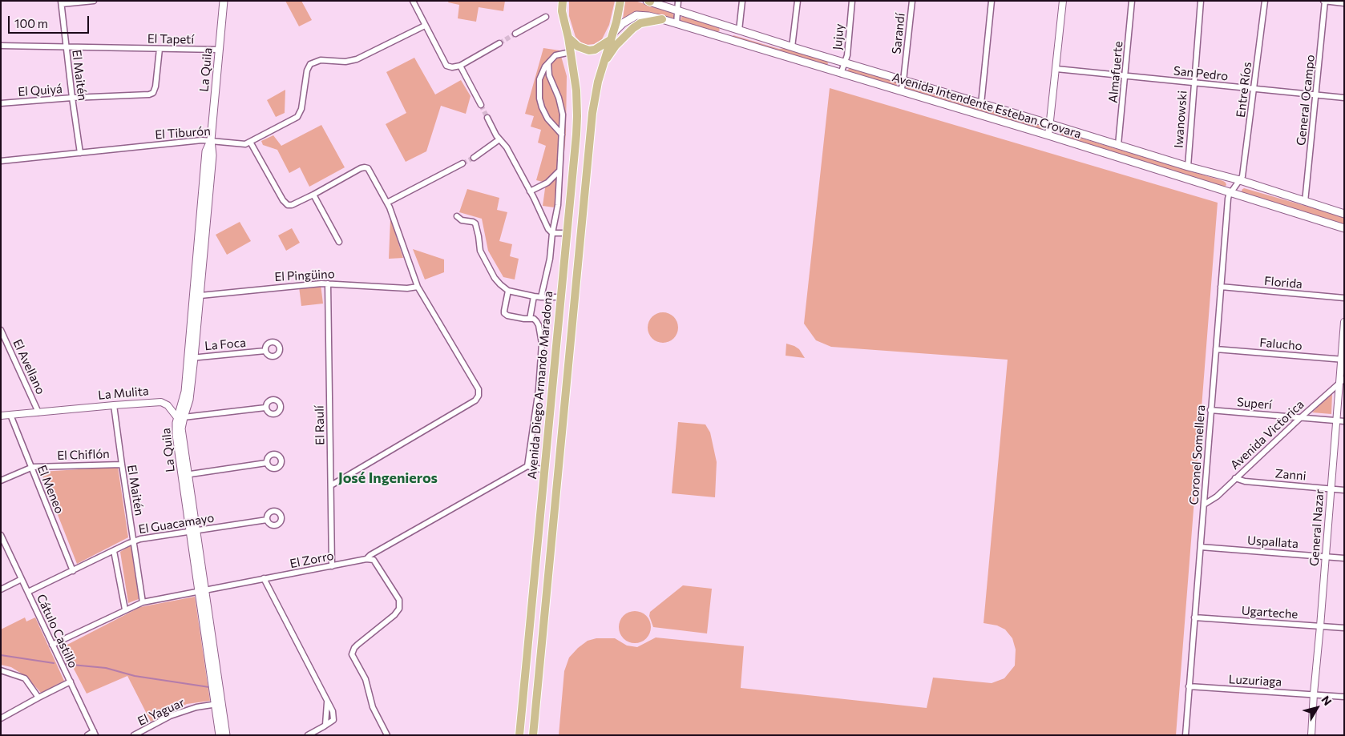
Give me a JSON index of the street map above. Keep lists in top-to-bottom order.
{
  "streets": {
    "main road": ["La Quila", "Avenida Intendente Esteban Crovara", "Avenida Diego Armando Maradona"],
    "street": [
      "Sarandí",
      "Jujuy",
      "El Tapetí",
      "Almafuerte",
      "San Pedro",
      "El Maitén",
      "Entre Ríos",
      "El Quiyá",
      "General Ocampo",
      "Iwanowski",
      "El Tiburón",
      "El Pingüino",
      "Florida",
      "La Foca",
      "Falucho",
      "El Avellano",
      "La Mulita",
      "Superí",
      "El Raulí",
      "Avenida Victorica",
      "El Chiflón",
      "Coronel Somellera",
      "Zanni",
      "El Meneo",
      "El Guacamayo",
      "General Nazar",
      "Uspallata",
      "El Zorro",
      "Ugarteche",
      "Cátulo Castillo",
      "Luzuriaga",
      "El Yaguar"
    ]
  },
  "crossings": [
    ["Sarandí", "Avenida Intendente Esteban Crovara"],
    ["Jujuy", "Avenida Intendente Esteban Crovara"],
    ["El Tapetí", "La Quila"],
    ["El Tapetí", "El Maitén"],
    ["El Tapetí", "El Quiyá"],
    ["La Quila", "El Tiburón"],
    ["La Quila", "El Pingüino"],
    ["La Quila", "La Foca"],
    ["La Quila", "La Mulita"],
    ["La Quila", "El Guacamayo"],
    ["La Quila", "El Zorro"],
    ["La Quila", "El Yaguar"],
    ["Almafuerte", "San Pedro"],
    ["Almafuerte", "Avenida Intendente Esteban Crovara"],
    ["San Pedro", "Entre Ríos"],
    ["San Pedro", "General Ocampo"],
    ["San Pedro", "Iwanowski"],
    ["El Maitén", "El Quiyá"],
    ["El Maitén", "El Tiburón"],
    ["El Maitén", "La Mulita"],
    ["El Maitén", "El Chiflón"],
    ["El Maitén", "El Guacamayo"],
    ["El Maitén", "El Zorro"],
    ["Entre Ríos", "Avenida Intendente Esteban Crovara"],
    ["Entre Ríos", "Coronel Somellera"],
    ["General Ocampo", "Avenida Intendente Esteban Crovara"],
    ["Avenida Intendente Esteban Crovara", "Iwanowski"],
    ["Avenida Intendente Esteban Crovara", "Avenida Diego Armando Maradona"],
    ["Avenida Intendente Esteban Crovara", "Coronel Somellera"],
    ["El Pingüino", "El Raulí"],
    ["Florida", "Coronel Somellera"],
    ["Falucho", "Coronel Somellera"],
    ["Falucho", "General Nazar"],
    ["El Avellano", "La Mulita"],
    ["La Mulita", "El Meneo"],
    ["Superí", "Avenida Victorica"],
    ["Superí", "Coronel Somellera"],
    ["Superí", "General Nazar"],
    ["El Raulí", "El Zorro"],
    ["Avenida Victorica", "Coronel Somellera"],
    ["Avenida Victorica", "Zanni"],
    ["Avenida Victorica", "General Nazar"],
    ["El Chiflón", "El Meneo"],
    ["Coronel Somellera", "Uspallata"],
    ["Coronel Somellera", "Ugarteche"],
    ["Coronel Somellera", "Luzuriaga"],
    ["Zanni", "General Nazar"],
    ["El Meneo", "El Guacamayo"],
    ["El Guacamayo", "Cátulo Castillo"],
    ["General Nazar", "Uspallata"],
    ["General Nazar", "Ugarteche"],
    ["General Nazar", "Luzuriaga"],
    ["El Zorro", "Cátulo Castillo"]
  ],
  "districts": ["José Ingenieros"],
  "scale_bar": "100 m",
  "north": "top right"
}
